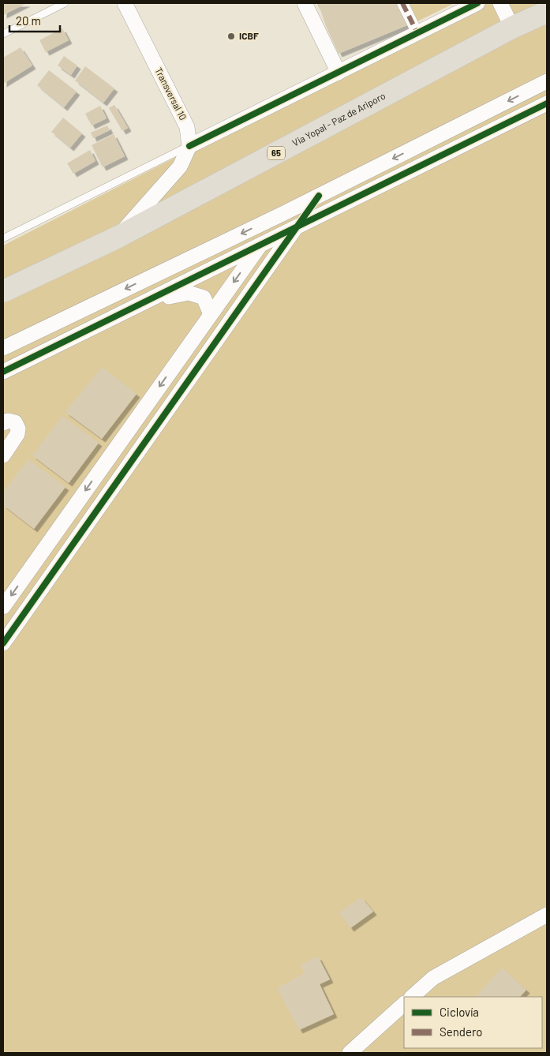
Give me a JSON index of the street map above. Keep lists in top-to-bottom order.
{
  "streets": {
    "main road": ["Via Yopal - Paz de Ariporo", "65"],
    "street": ["Transversal 10"]
  },
  "places": ["ICBF"],
  "legend": ["Ciclovía", "Sendero"],
  "scale_bar": "20 m"
}
